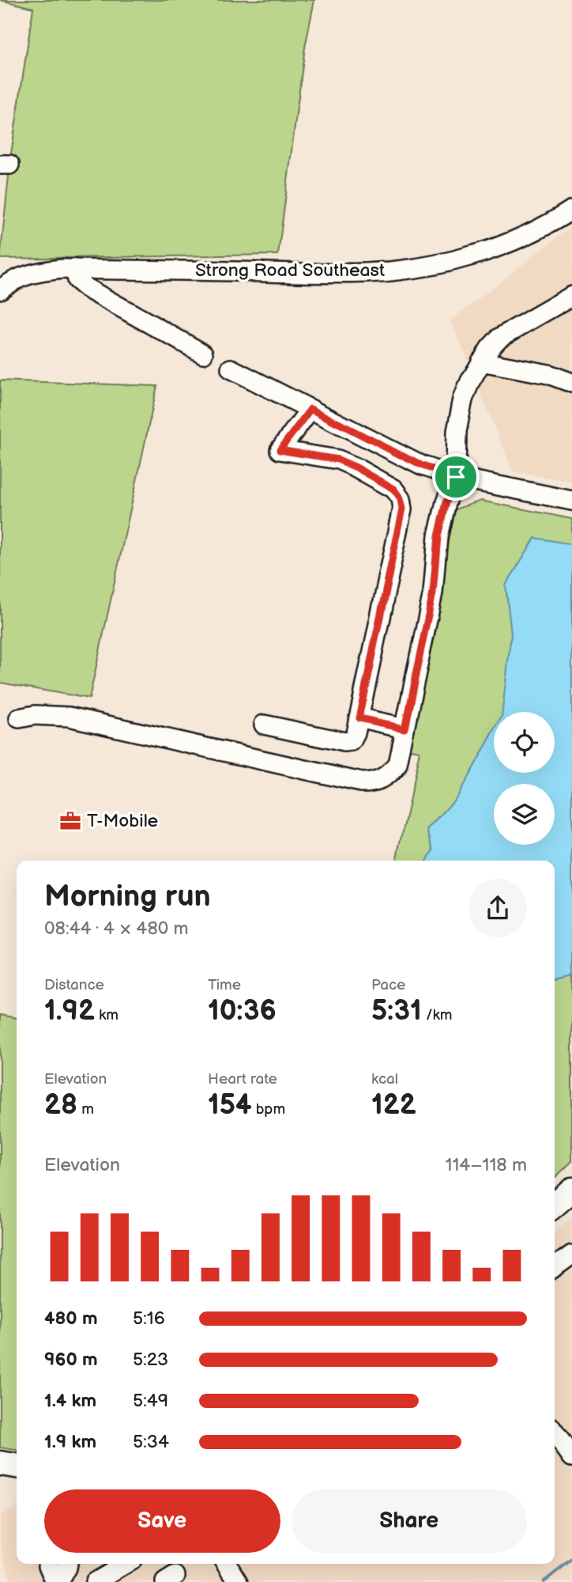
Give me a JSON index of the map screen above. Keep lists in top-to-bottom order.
{
  "streets": {
    "street": ["Strong Road Southeast"]
  },
  "places": {
    "office": ["T-Mobile"]
  },
  "page": {
    "heading": ["Morning run", "08:44 · 4 × 480 m"],
    "stats": [
      ["Distance", "1.92 km"],
      ["Time", "10:36"],
      ["Pace", "5:31 /km"],
      ["Elevation", "28 m"],
      ["Heart rate", "154 bpm"],
      ["kcal", "122"]
    ],
    "chart": ["Elevation", "114–118 m"],
    "list": [
      {
        "name": "480 m",
        "note": "5:16"
      },
      {
        "name": "960 m",
        "note": "5:23"
      },
      {
        "name": "1.4 km",
        "note": "5:49"
      },
      {
        "name": "1.9 km",
        "note": "5:34"
      }
    ],
    "buttons": ["Save", "Share"]
  }
}
